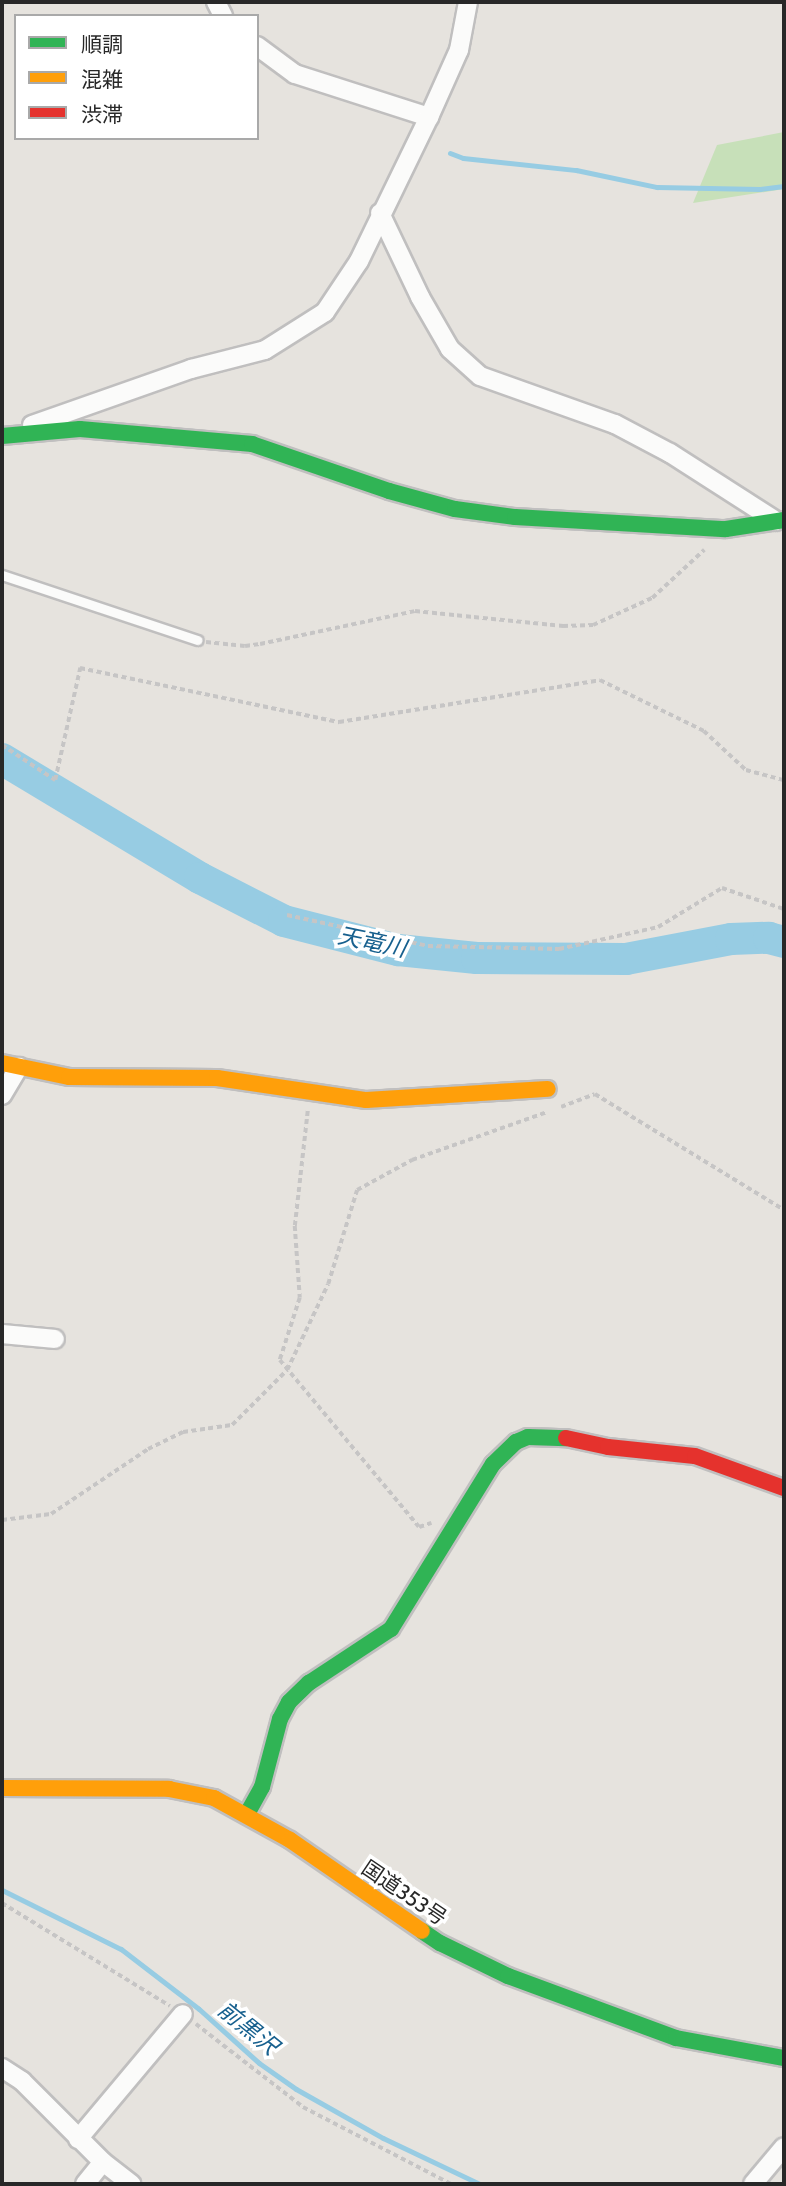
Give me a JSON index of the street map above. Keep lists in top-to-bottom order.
{
  "streets": {
    "main road": ["国道353号"]
  },
  "water": ["天竜川", "前黒沢"],
  "legend": ["順調", "混雑", "渋滞"]
}
